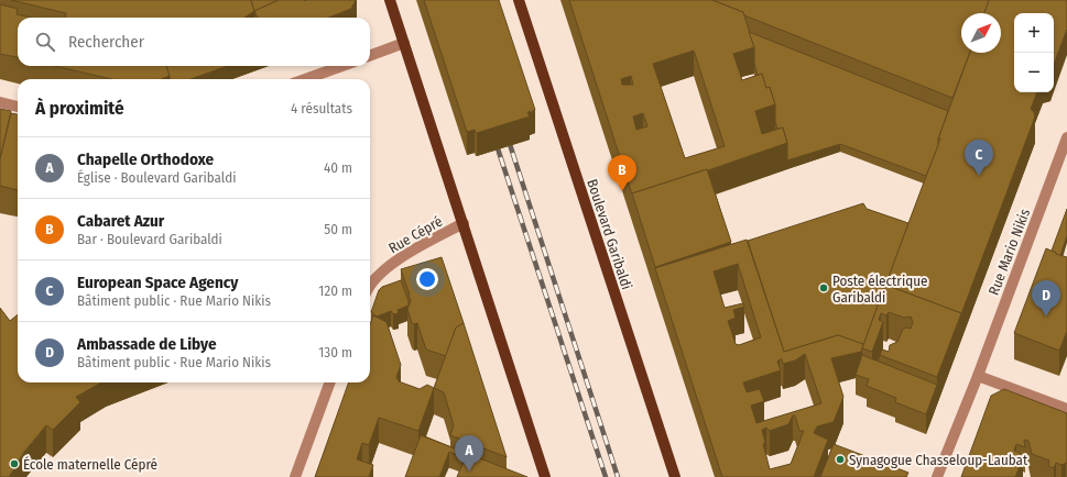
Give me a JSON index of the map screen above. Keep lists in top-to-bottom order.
{
  "streets": {
    "main road": ["Boulevard Garibaldi"],
    "street": ["Rue Cépré", "Rue Mario Nikis"]
  },
  "places": ["Poste électrique Garibaldi", "Synagogue Chasseloup-Laubat", "École maternelle Cépré"],
  "north": "top right",
  "page": {
    "map_buttons": ["+", "−"],
    "search": "Rechercher",
    "heading": ["À proximité", "4 résultats"],
    "list": [
      {
        "mark": "A",
        "name": "Chapelle Orthodoxe",
        "note": "Église · Boulevard Garibaldi",
        "value": "40 m"
      },
      {
        "mark": "B",
        "name": "Cabaret Azur",
        "note": "Bar · Boulevard Garibaldi",
        "value": "50 m"
      },
      {
        "mark": "C",
        "name": "European Space Agency",
        "note": "Bâtiment public · Rue Mario Nikis",
        "value": "120 m"
      },
      {
        "mark": "D",
        "name": "Ambassade de Libye",
        "note": "Bâtiment public · Rue Mario Nikis",
        "value": "130 m"
      }
    ],
    "pins": [
      "C",
      "B",
      "D",
      "A"
    ]
  }
}
